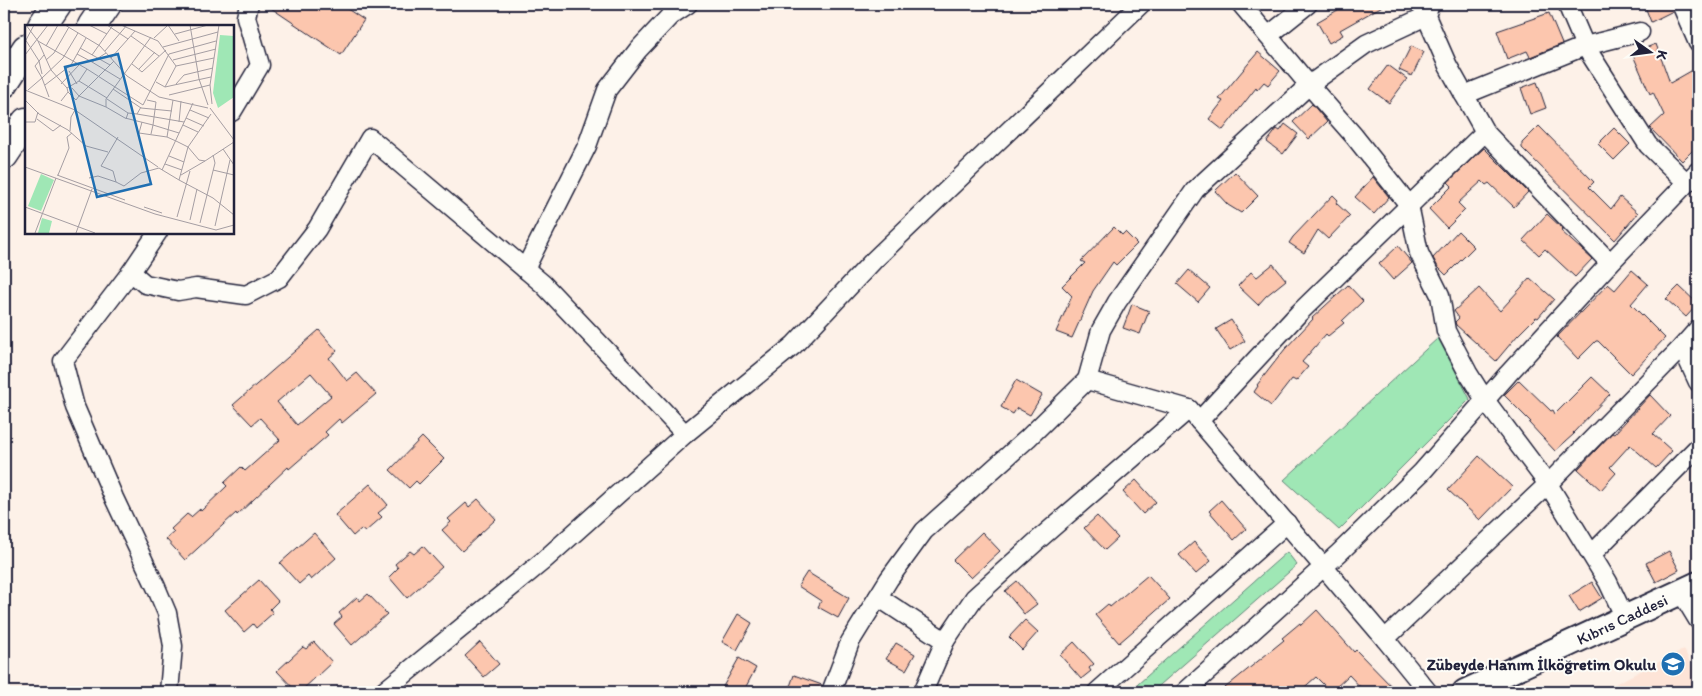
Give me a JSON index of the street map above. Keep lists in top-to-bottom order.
{
  "streets": {
    "main road": ["Kıbrıs Caddesi"]
  },
  "places": {
    "school or university": ["Zübeyde Hanım İlköğretim Okulu"]
  },
  "north": "right"
}
